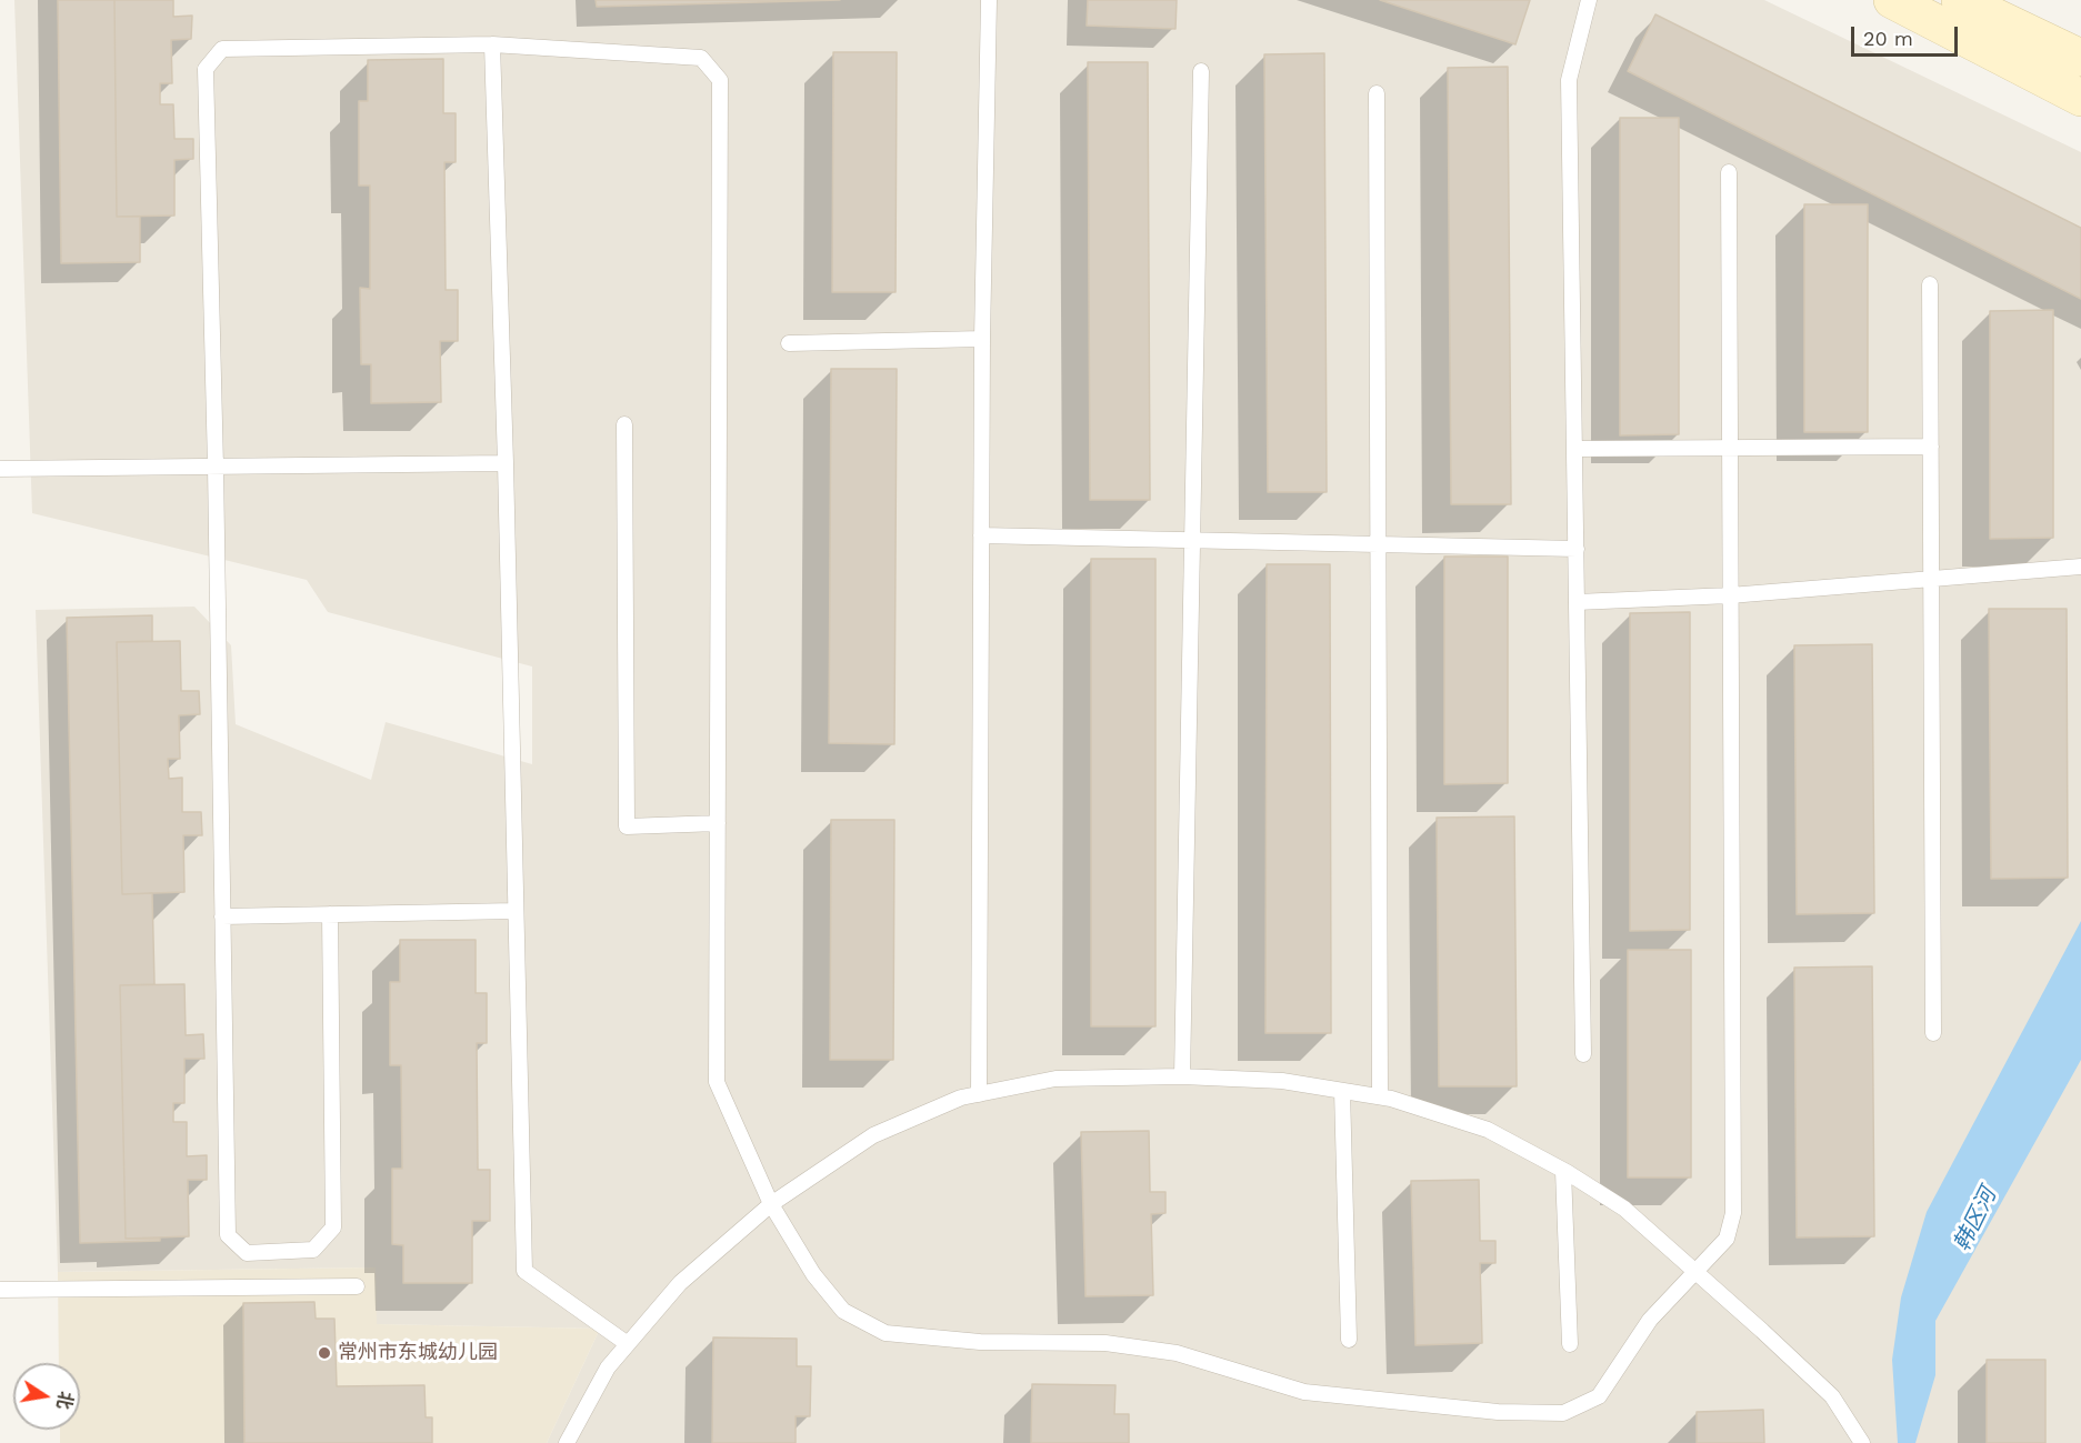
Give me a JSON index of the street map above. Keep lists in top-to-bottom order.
{
  "water": ["韩区河"],
  "places": ["常州市东城幼儿园"],
  "scale_bar": "20 m",
  "north": "right"
}
